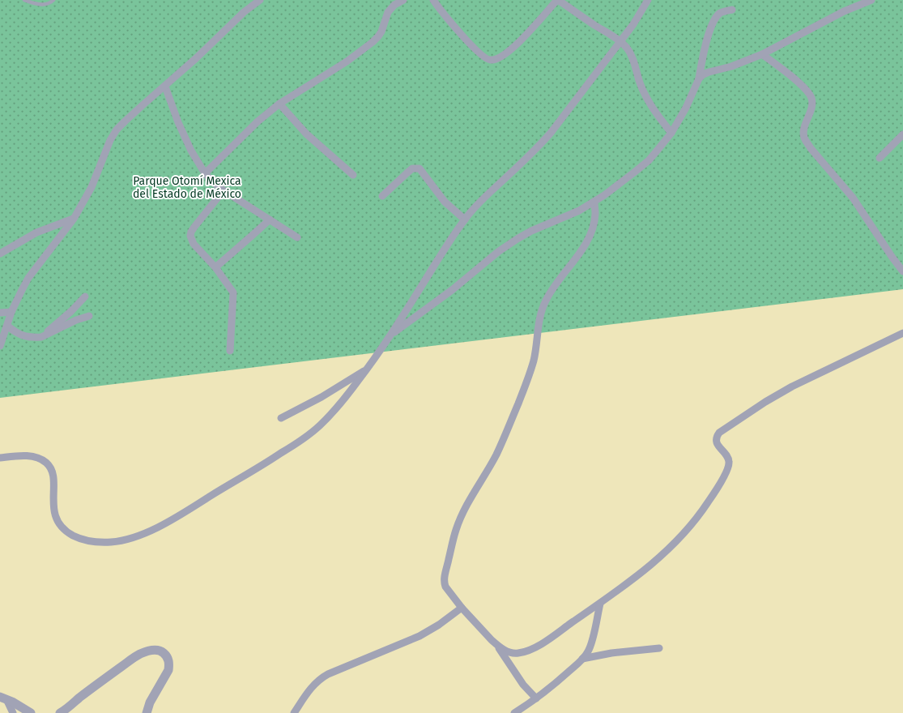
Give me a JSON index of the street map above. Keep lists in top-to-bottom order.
{
  "parks": ["Parque Otomí Mexica del Estado de México"]
}
